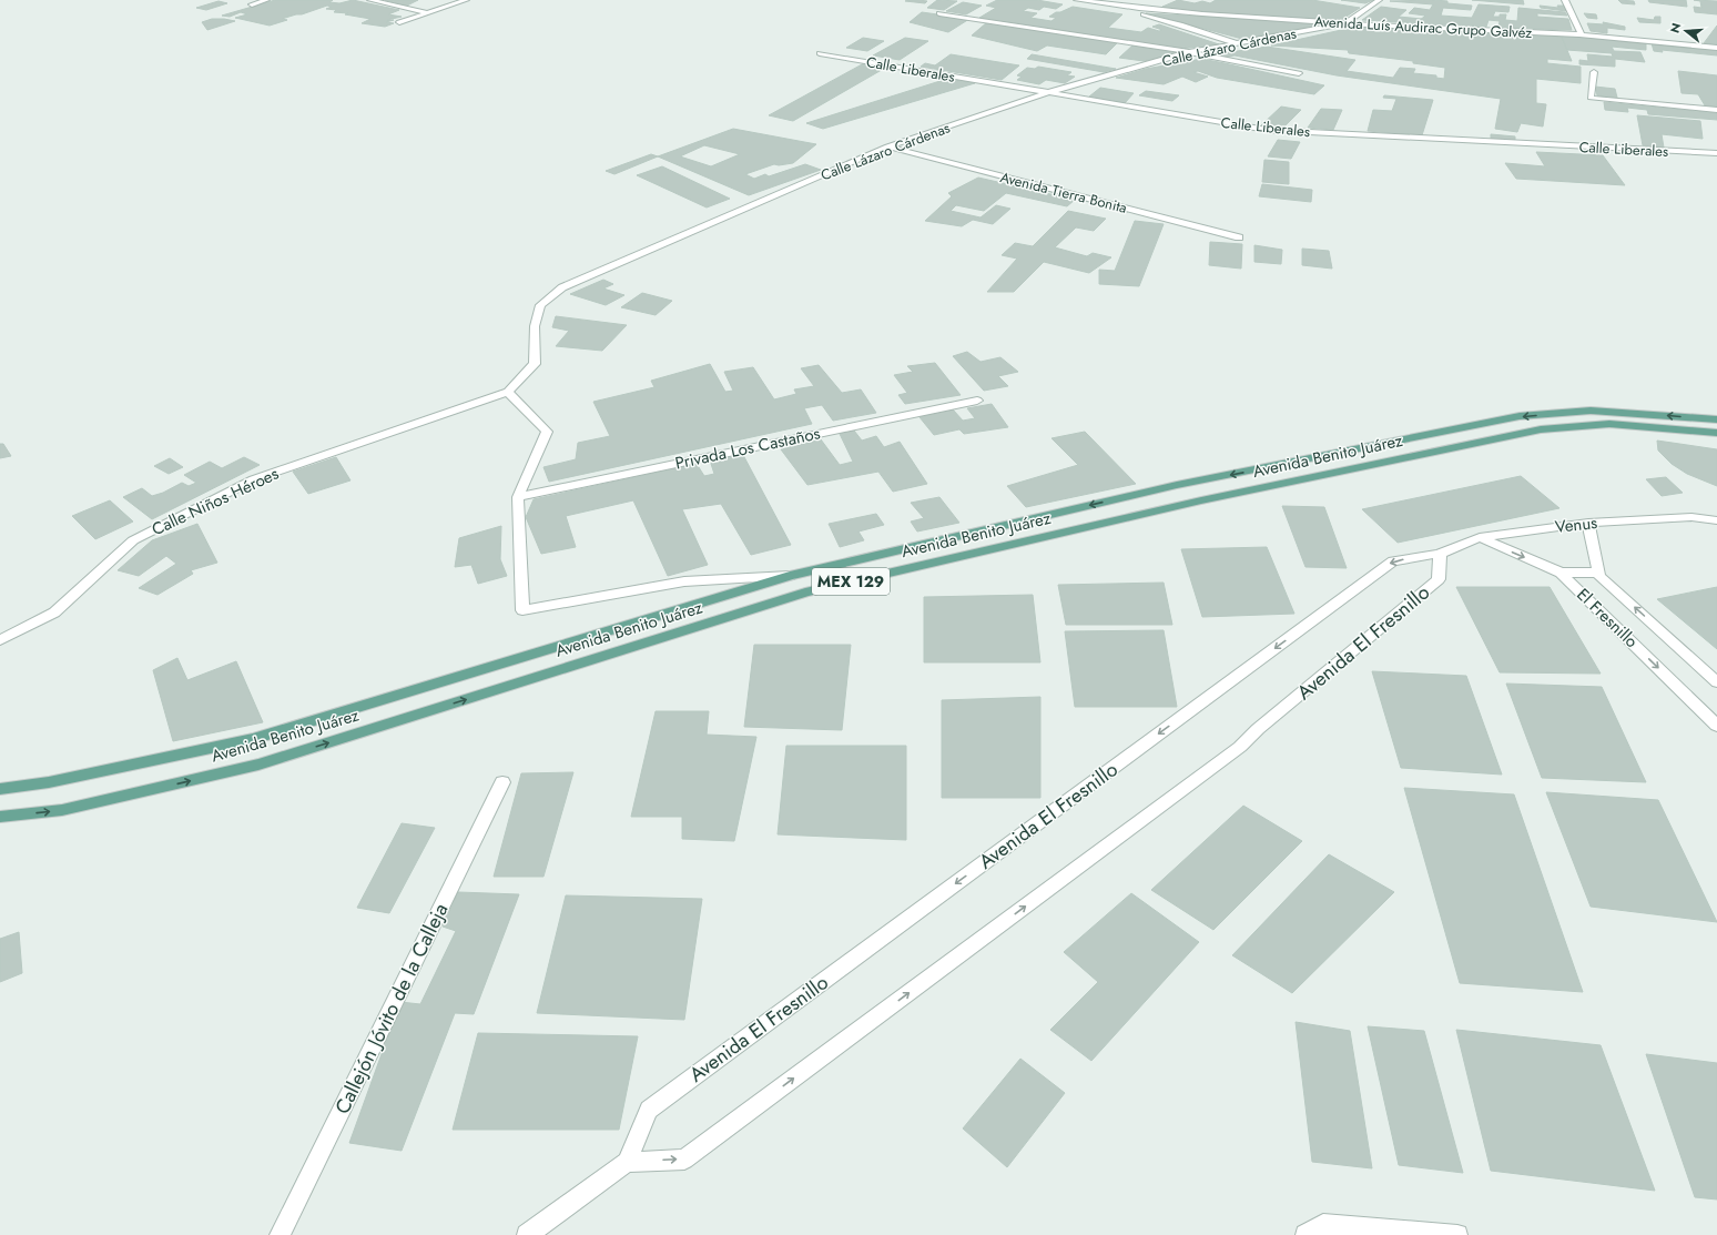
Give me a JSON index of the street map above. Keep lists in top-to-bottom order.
{
  "streets": {
    "main road": ["Avenida Benito Juárez", "MEX 129"],
    "street": [
      "Avenida Luís Audirac Grupo Galvéz",
      "Calle Lázaro Cárdenas",
      "Calle Liberales",
      "Avenida Tierra Bonita",
      "Privada Los Castaños",
      "Calle Niños Héroes",
      "Venus",
      "El Fresnillo",
      "Avenida El Fresnillo",
      "Callejón Jóvito de la Calleja"
    ]
  },
  "crossings": [
    ["Avenida Luís Audirac Grupo Galvéz", "Calle Lázaro Cárdenas"],
    ["Calle Lázaro Cárdenas", "Calle Liberales"],
    ["Calle Lázaro Cárdenas", "Avenida Tierra Bonita"],
    ["Calle Lázaro Cárdenas", "Calle Niños Héroes"],
    ["Venus", "El Fresnillo"],
    ["Venus", "Avenida El Fresnillo"]
  ],
  "north": "left"
}
